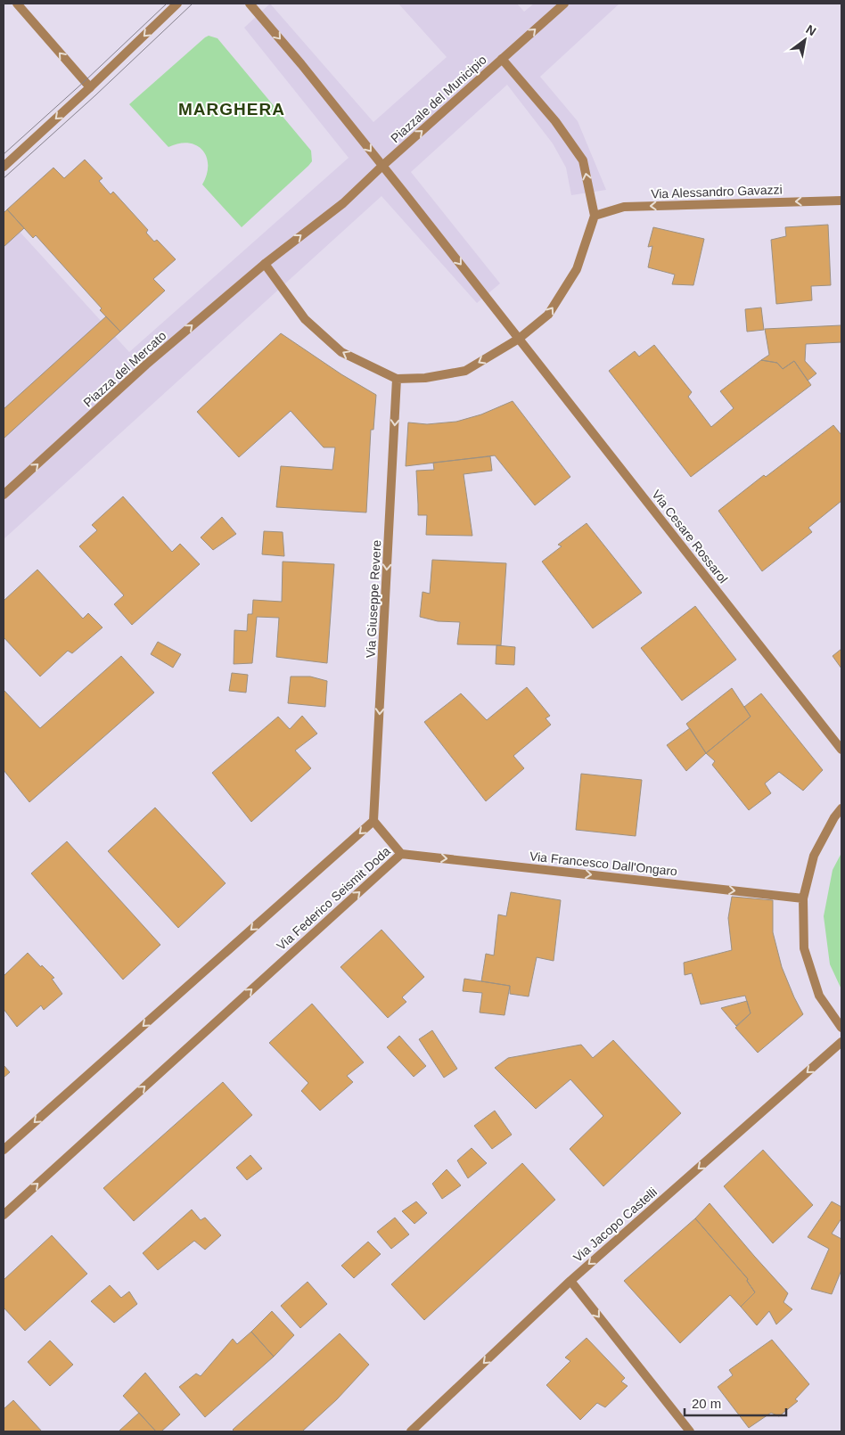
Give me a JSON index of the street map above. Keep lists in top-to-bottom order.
{
  "streets": {
    "street": [
      "Piazzale del Municipio",
      "Via Alessandro Gavazzi",
      "Piazza del Mercato",
      "Via Cesare Rossarol",
      "Via Giuseppe Revere",
      "Via Francesco Dall'Ongaro",
      "Via Federico Seismit Doda",
      "Via Jacopo Castelli"
    ]
  },
  "crossings": [
    ["Piazzale del Municipio", "Via Alessandro Gavazzi"],
    ["Piazzale del Municipio", "Piazza del Mercato"],
    ["Via Giuseppe Revere", "Via Federico Seismit Doda"],
    ["Via Francesco Dall'Ongaro", "Via Federico Seismit Doda"]
  ],
  "one_way": [
    "Via Alessandro Gavazzi",
    "Piazza del Mercato",
    "Via Giuseppe Revere",
    "Via Francesco Dall'Ongaro",
    "Via Jacopo Castelli"
  ],
  "districts": ["MARGHERA"],
  "scale_bar": "20 m",
  "north": "top right"
}
